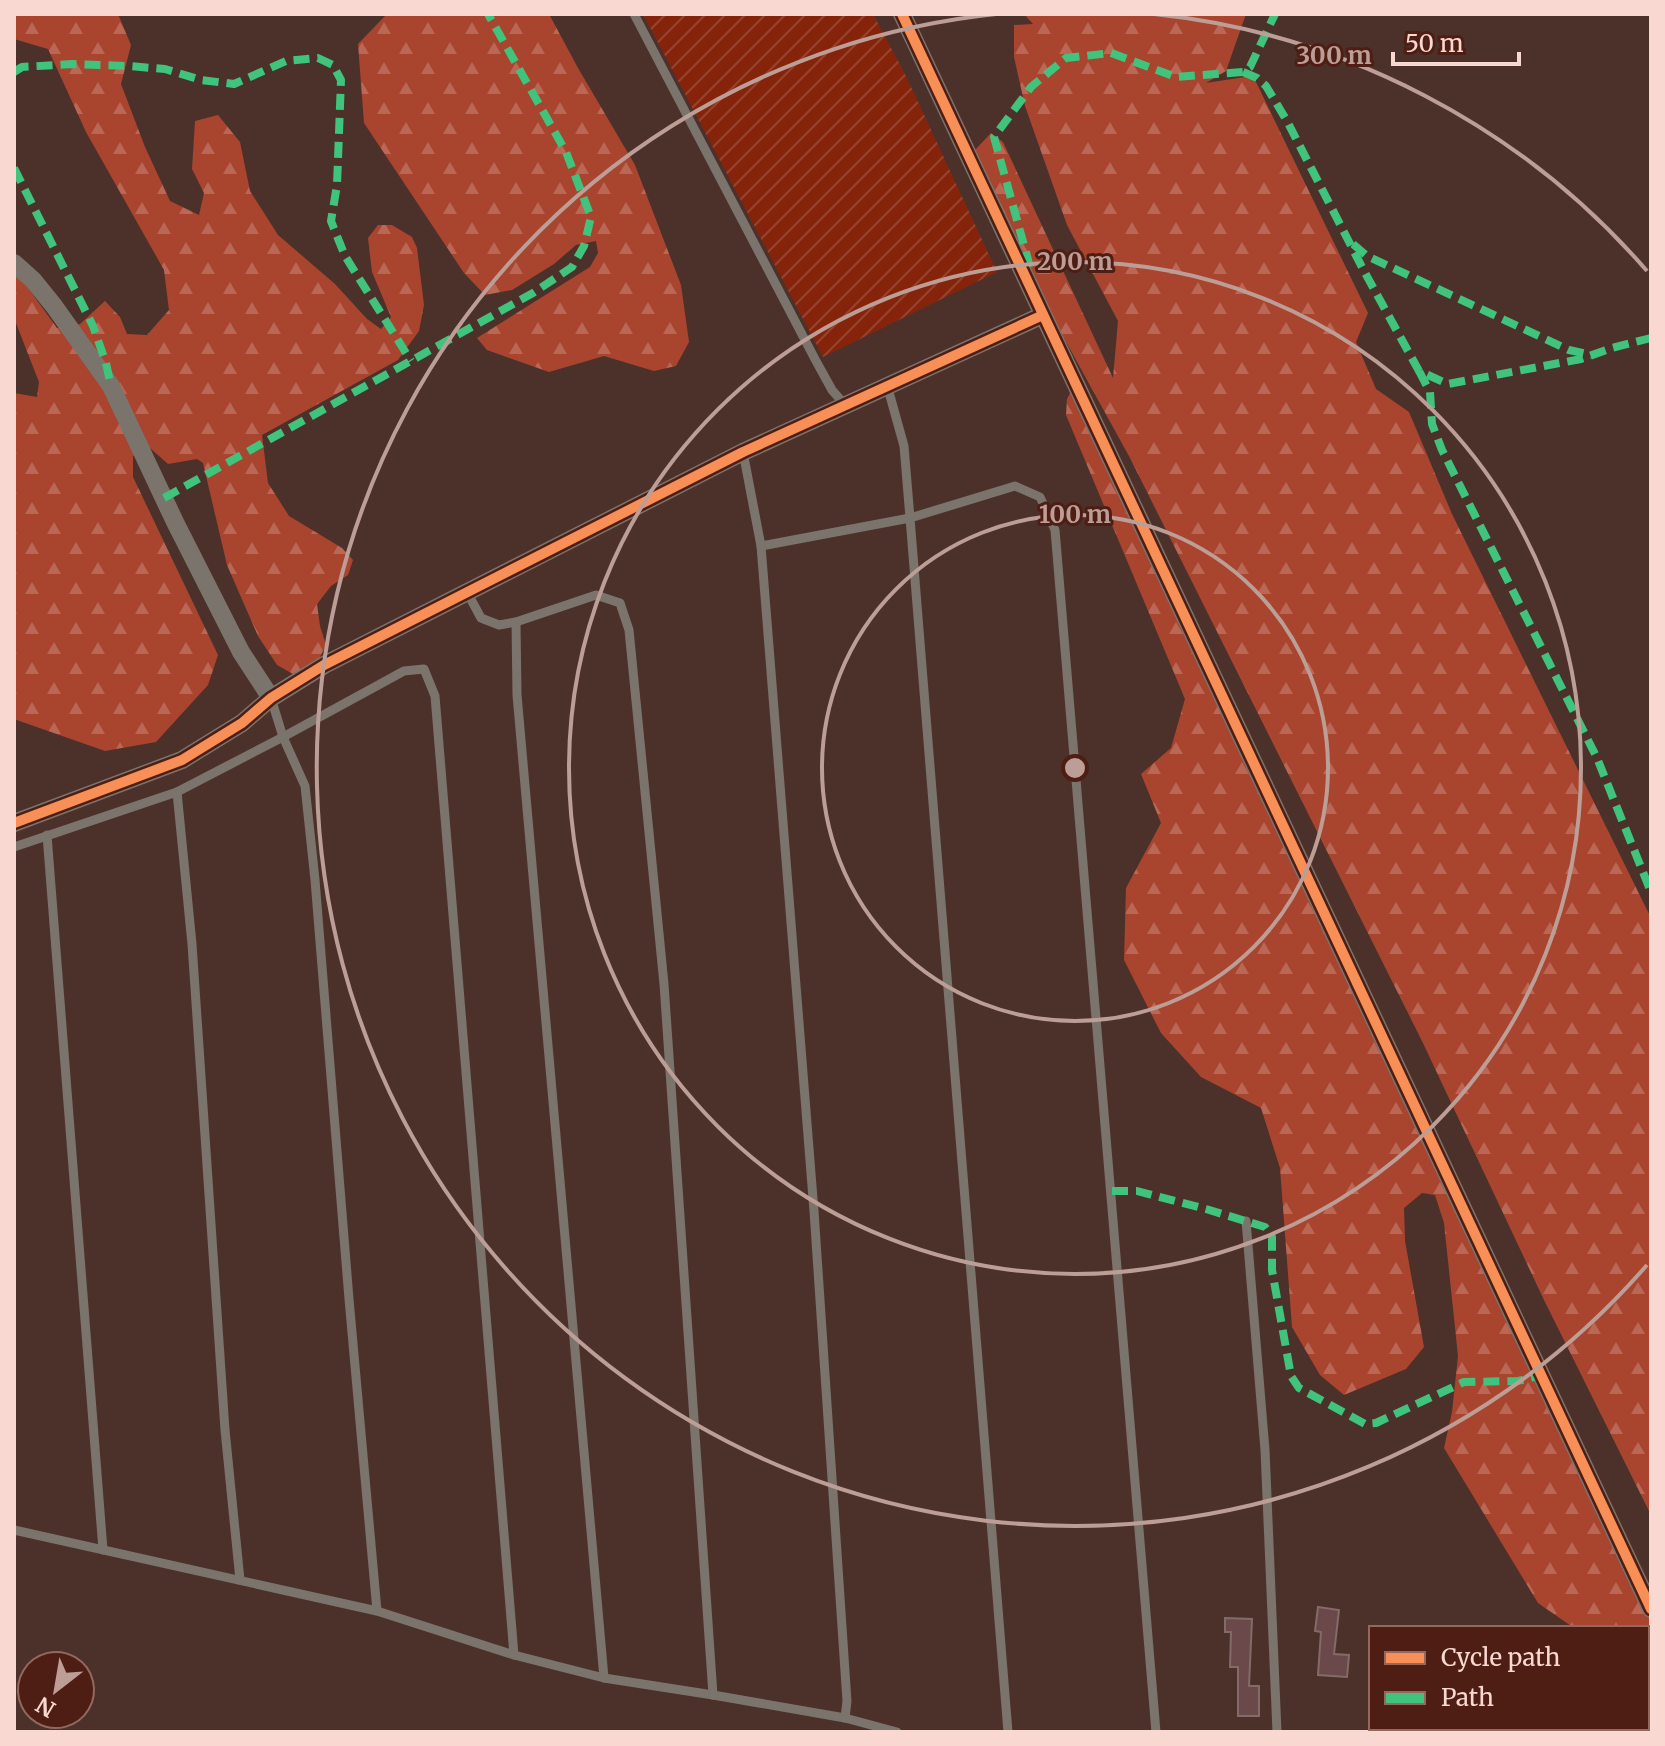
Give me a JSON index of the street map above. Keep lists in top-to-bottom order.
{
  "legend": ["Cycle path", "Path"],
  "scale_bar": "50 m",
  "north": "bottom left",
  "rings": ["300 m", "200 m", "100 m"]
}
